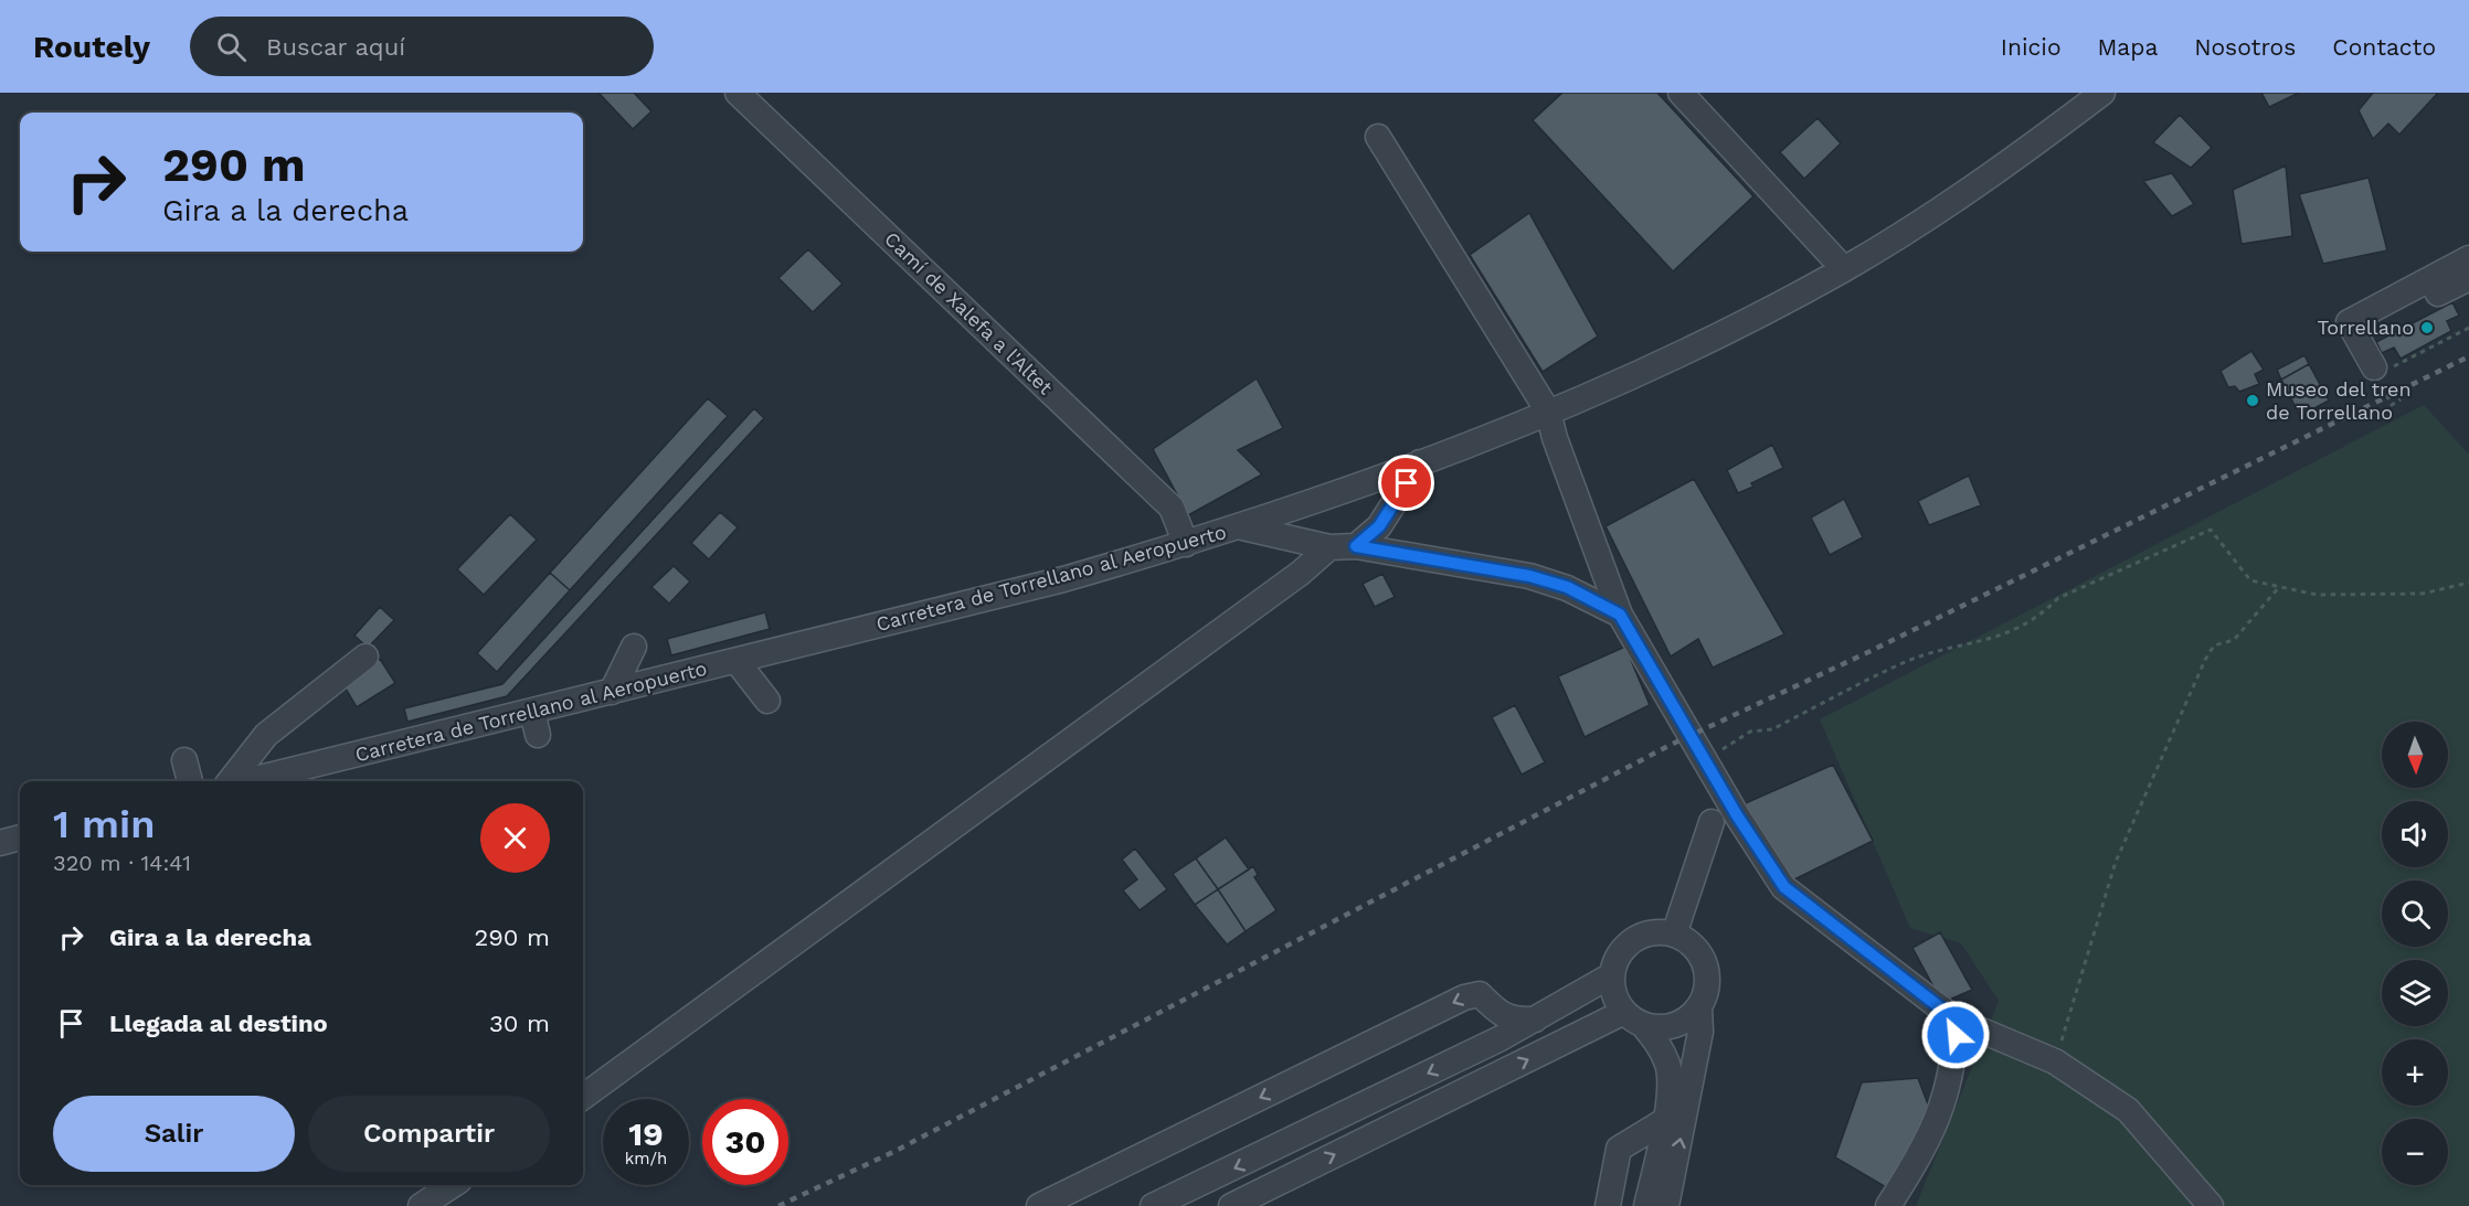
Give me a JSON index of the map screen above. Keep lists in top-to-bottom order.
{
  "streets": {
    "street": ["Camí de Xalefa a l'Altet", "Carretera de Torrellano al Aeropuerto"]
  },
  "crossings": [
    ["Camí de Xalefa a l'Altet", "Carretera de Torrellano al Aeropuerto"]
  ],
  "places": ["Torrellano", "Museo del tren de Torrellano"],
  "north": "bottom",
  "page": {
    "header": "Routely",
    "search": "Buscar aquí",
    "nav": [
      "Inicio",
      "Mapa",
      "Nosotros",
      "Contacto"
    ],
    "turn": ["290 m", "Gira a la derecha"],
    "map_buttons": ["+", "−"],
    "heading": ["1 min", "320 m · 14:41"],
    "list": [
      {
        "name": "Gira a la derecha",
        "value": "290 m"
      },
      {
        "name": "Llegada al destino",
        "value": "30 m"
      }
    ],
    "buttons": ["Salir", "Compartir"],
    "speed": "19 km/h",
    "limit": "30"
  }
}
